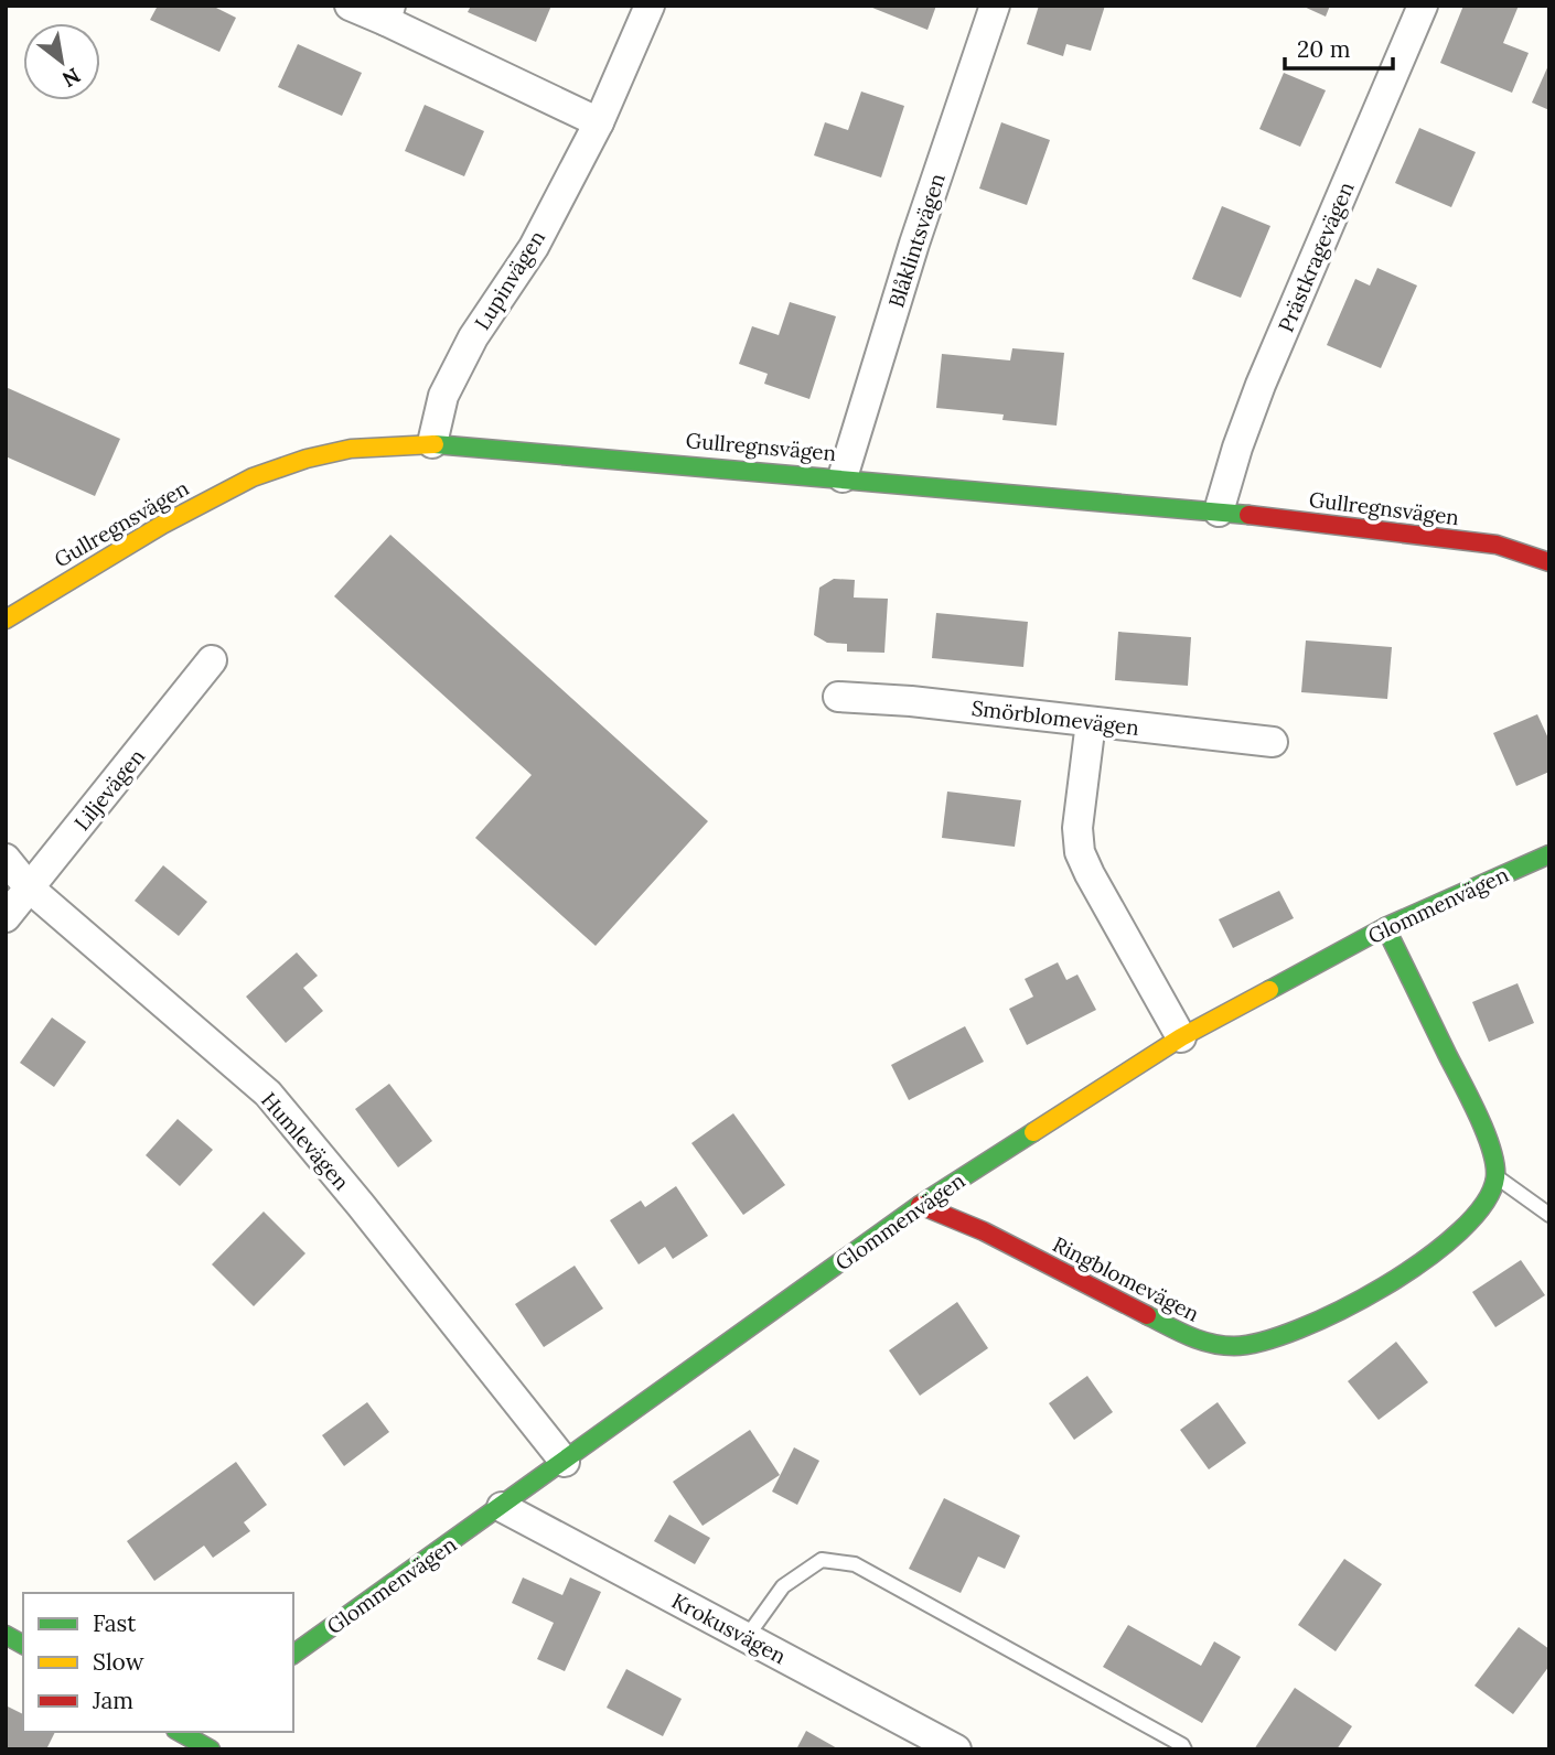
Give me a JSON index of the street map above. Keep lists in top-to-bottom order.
{
  "streets": {
    "street": [
      "Blåklintsvägen",
      "Prästkragevägen",
      "Lupinvägen",
      "Gullregnsvägen",
      "Smörblomevägen",
      "Liljevägen",
      "Glommenvägen",
      "Humlevägen",
      "Ringblomevägen",
      "Krokusvägen"
    ]
  },
  "crossings": [
    ["Blåklintsvägen", "Gullregnsvägen"],
    ["Prästkragevägen", "Gullregnsvägen"],
    ["Lupinvägen", "Gullregnsvägen"],
    ["Liljevägen", "Humlevägen"],
    ["Glommenvägen", "Humlevägen"],
    ["Glommenvägen", "Ringblomevägen"],
    ["Glommenvägen", "Krokusvägen"]
  ],
  "legend": ["Fast", "Slow", "Jam"],
  "scale_bar": "20 m",
  "north": "bottom right"
}
